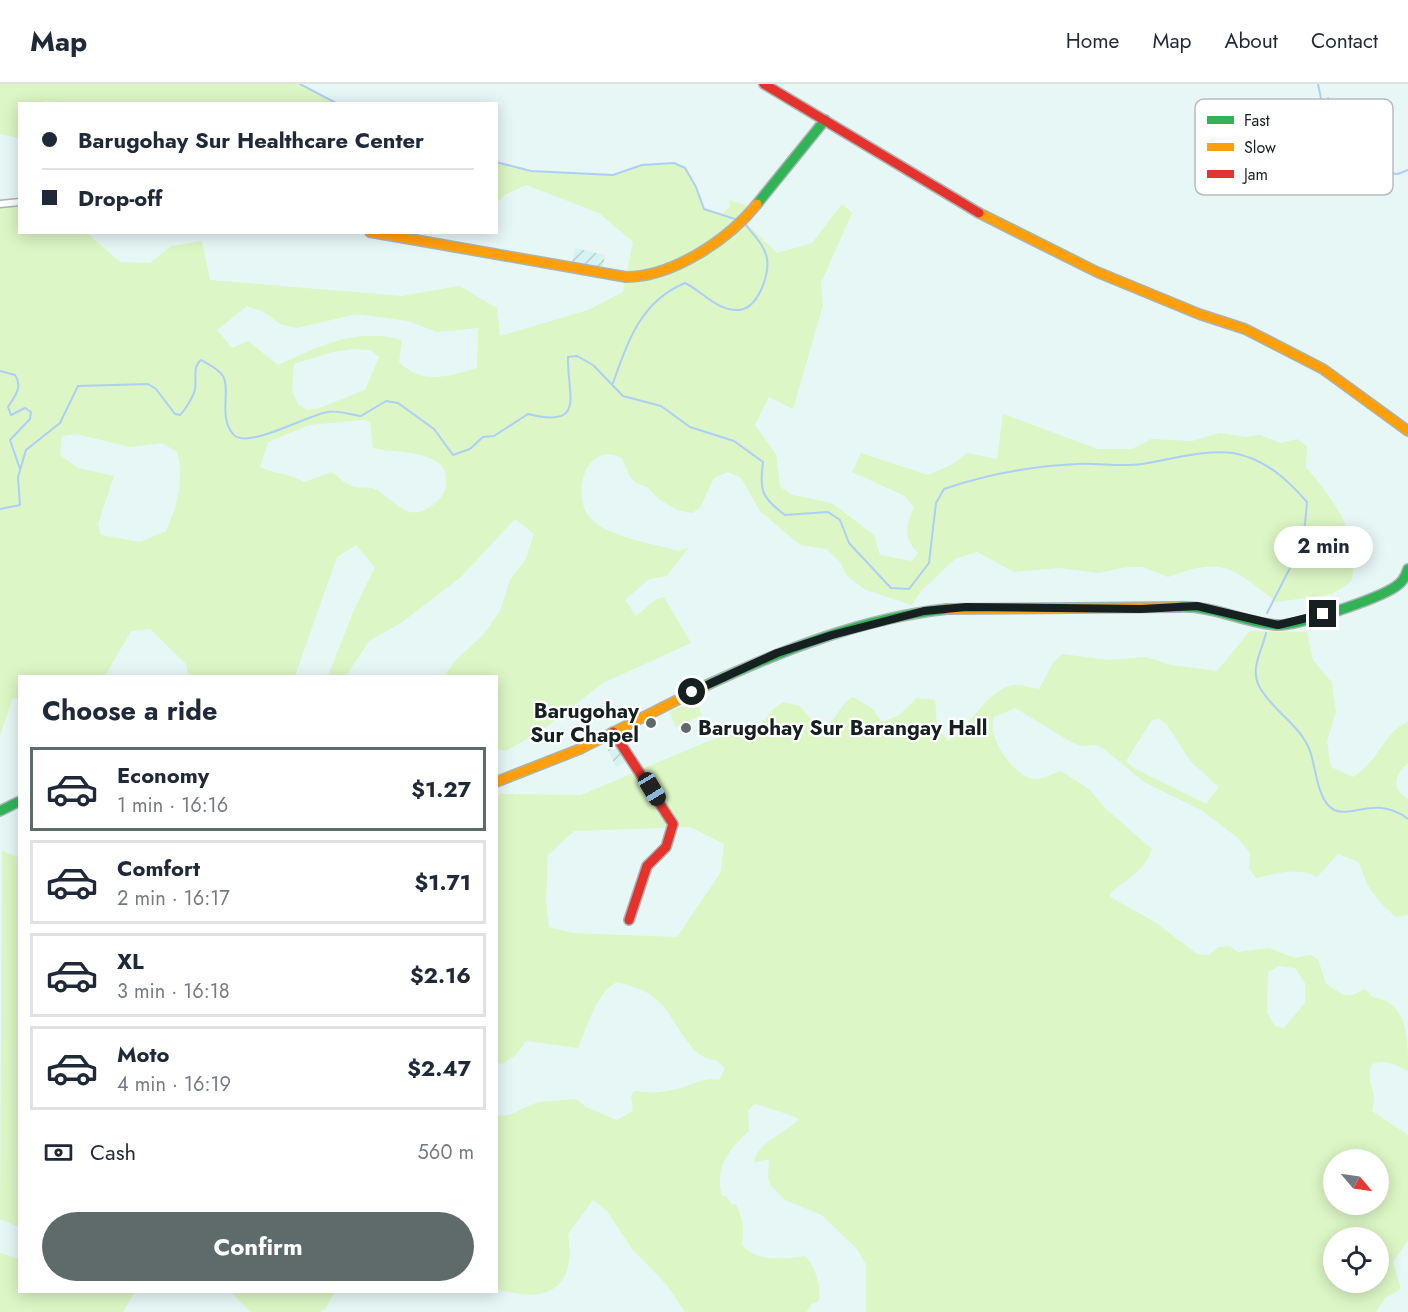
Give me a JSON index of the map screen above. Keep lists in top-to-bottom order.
{
  "places": ["Barugohay Sur Chapel", "Barugohay Sur Barangay Hall"],
  "legend": ["Fast", "Slow", "Jam"],
  "north": "bottom right",
  "page": {
    "header": "Map",
    "nav": [
      "Home",
      "Map",
      "About",
      "Contact"
    ],
    "banner": ["Barugohay Sur Healthcare Center", "Drop-off"],
    "bubble": "2 min",
    "heading": "Choose a ride",
    "list": [
      {
        "name": "Economy",
        "note": "1 min · 16:16",
        "value": "$1.27"
      },
      {
        "name": "Comfort",
        "note": "2 min · 16:17",
        "value": "$1.71"
      },
      {
        "name": "XL",
        "note": "3 min · 16:18",
        "value": "$2.16"
      },
      {
        "name": "Moto",
        "note": "4 min · 16:19",
        "value": "$2.47"
      }
    ],
    "pay": ["Cash", "560 m"],
    "buttons": "Confirm"
  }
}
